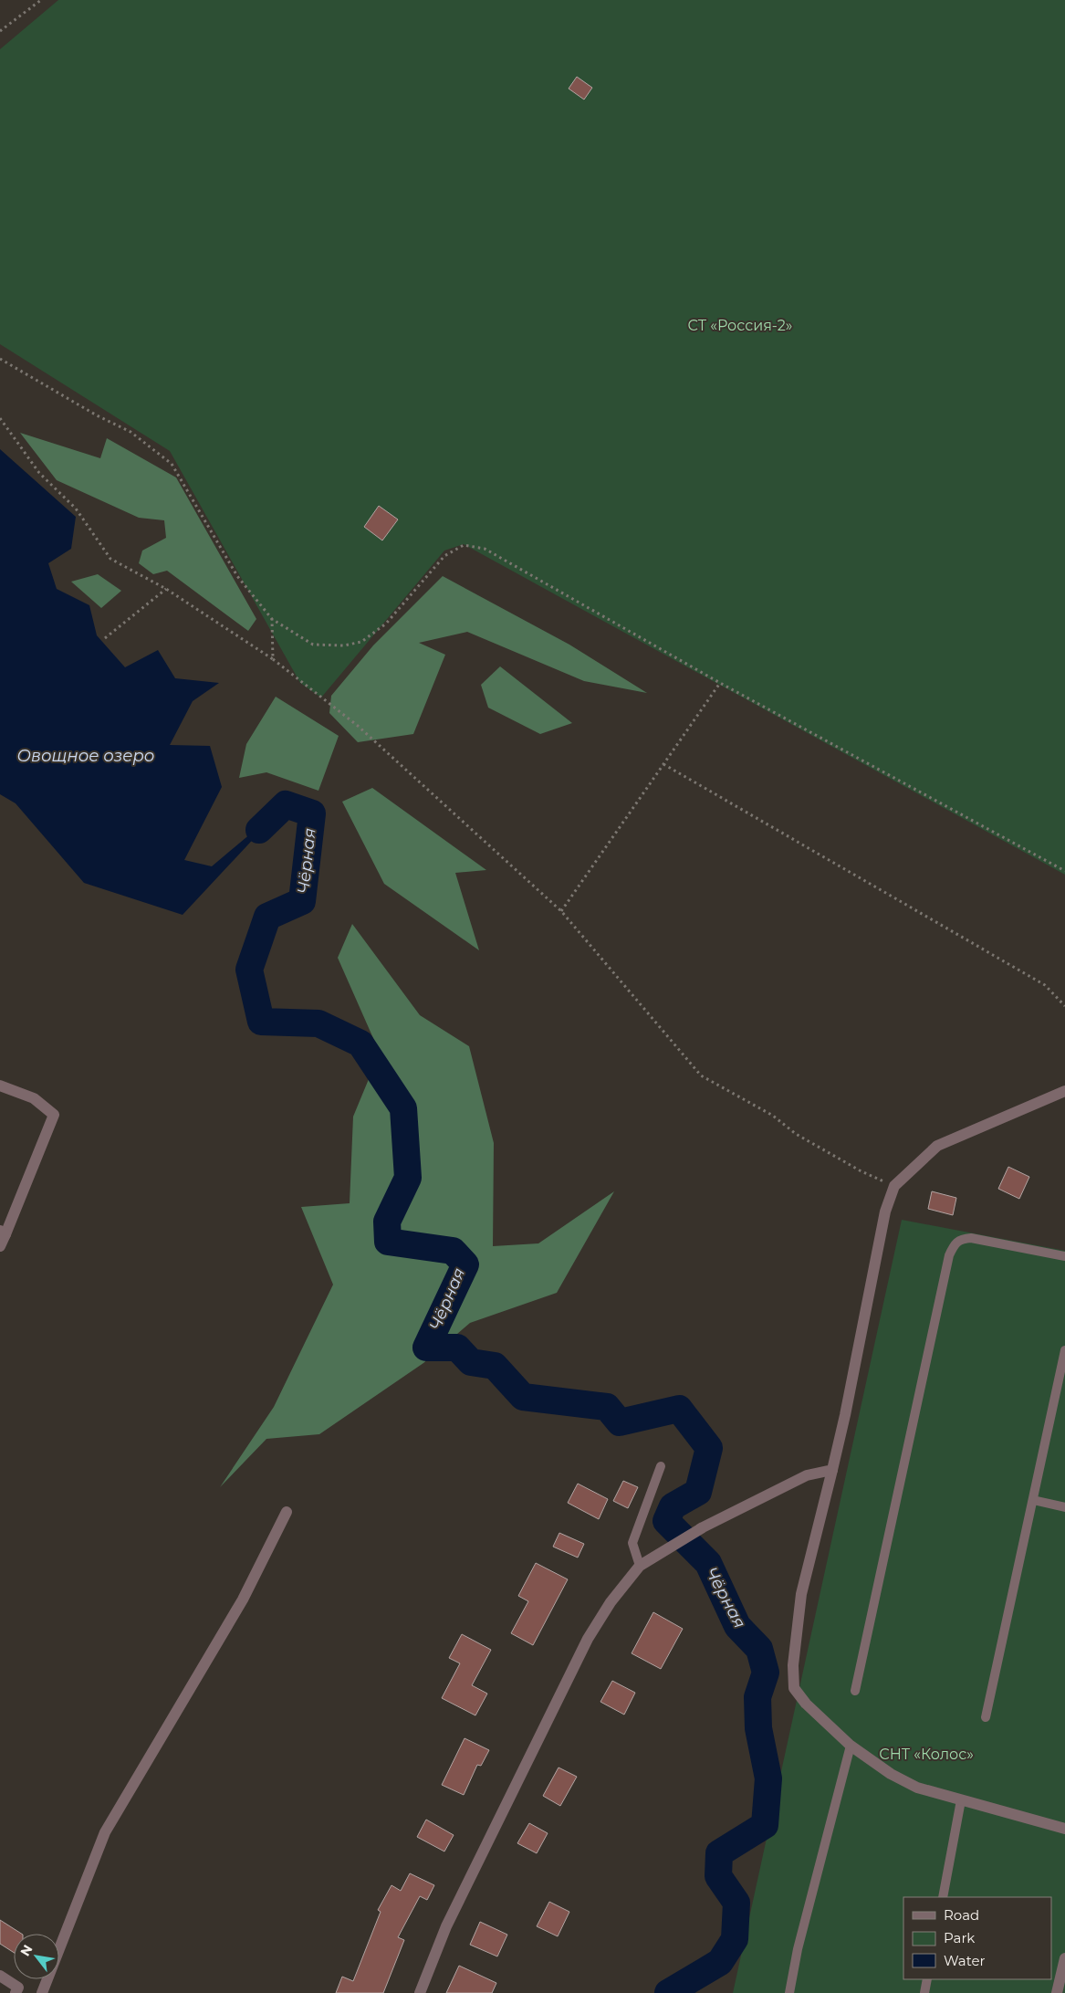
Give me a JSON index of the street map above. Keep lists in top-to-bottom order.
{
  "water": ["Овощное озеро", "Чёрная"],
  "parks": ["СТ «Россия-2»", "СНТ «Колос»"],
  "legend": ["Road", "Park", "Water"],
  "north": "top left"
}
